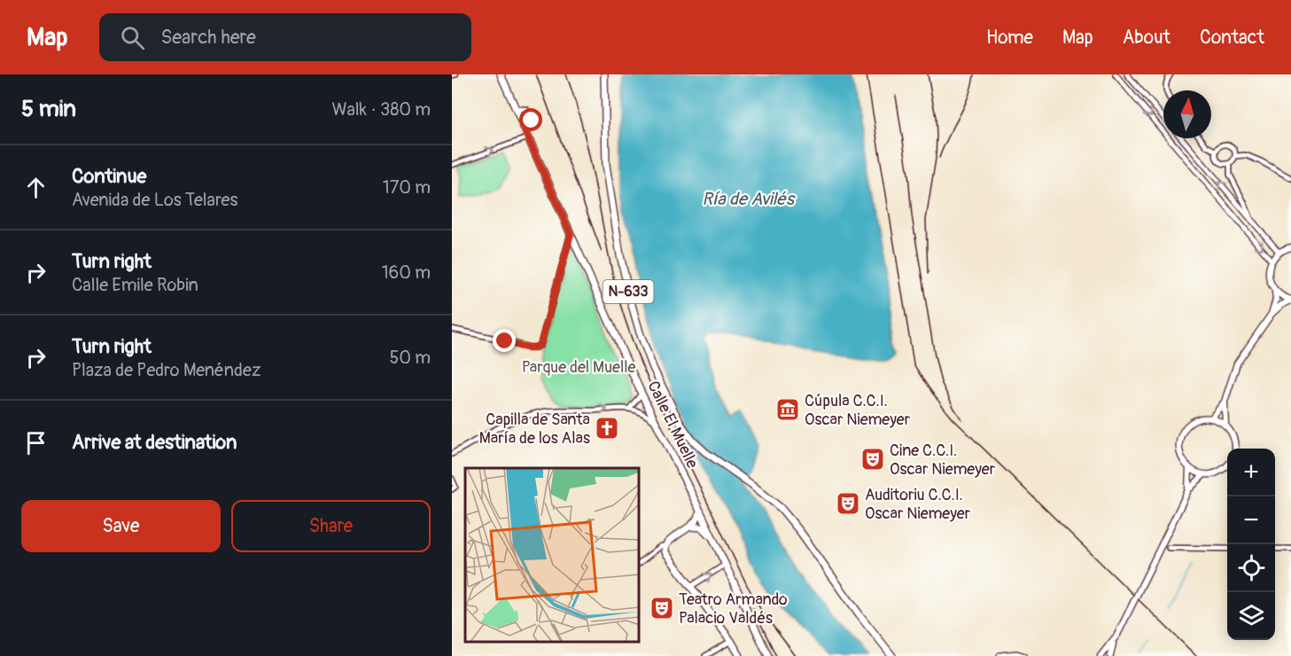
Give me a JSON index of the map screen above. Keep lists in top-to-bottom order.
{
  "streets": {
    "main road": ["N-633", "Calle El Muelle"]
  },
  "water": ["Ría de Avilés"],
  "parks": ["Parque del Muelle"],
  "places": {
    "museum": ["Cúpula C.C.I. Oscar Niemeyer"],
    "church": ["Capilla de Santa María de los Alas"],
    "theatre": ["Cine C.C.I. Oscar Niemeyer", "Auditoriu C.C.I. Oscar Niemeyer", "Teatro Armando Palacio Valdés"]
  },
  "north": "top",
  "page": {
    "header": "Map",
    "search": "Search here",
    "nav": [
      "Home",
      "Map",
      "About",
      "Contact"
    ],
    "heading": ["5 min", "Walk · 380 m"],
    "list": [
      ["Continue", "Avenida de Los Telares", "170 m"],
      ["Turn right", "Calle Emile Robin", "160 m"],
      ["Turn right", "Plaza de Pedro Menéndez", "50 m"],
      "Arrive at destination"
    ],
    "map_buttons": ["+", "−"],
    "buttons": ["Save", "Share"]
  }
}
